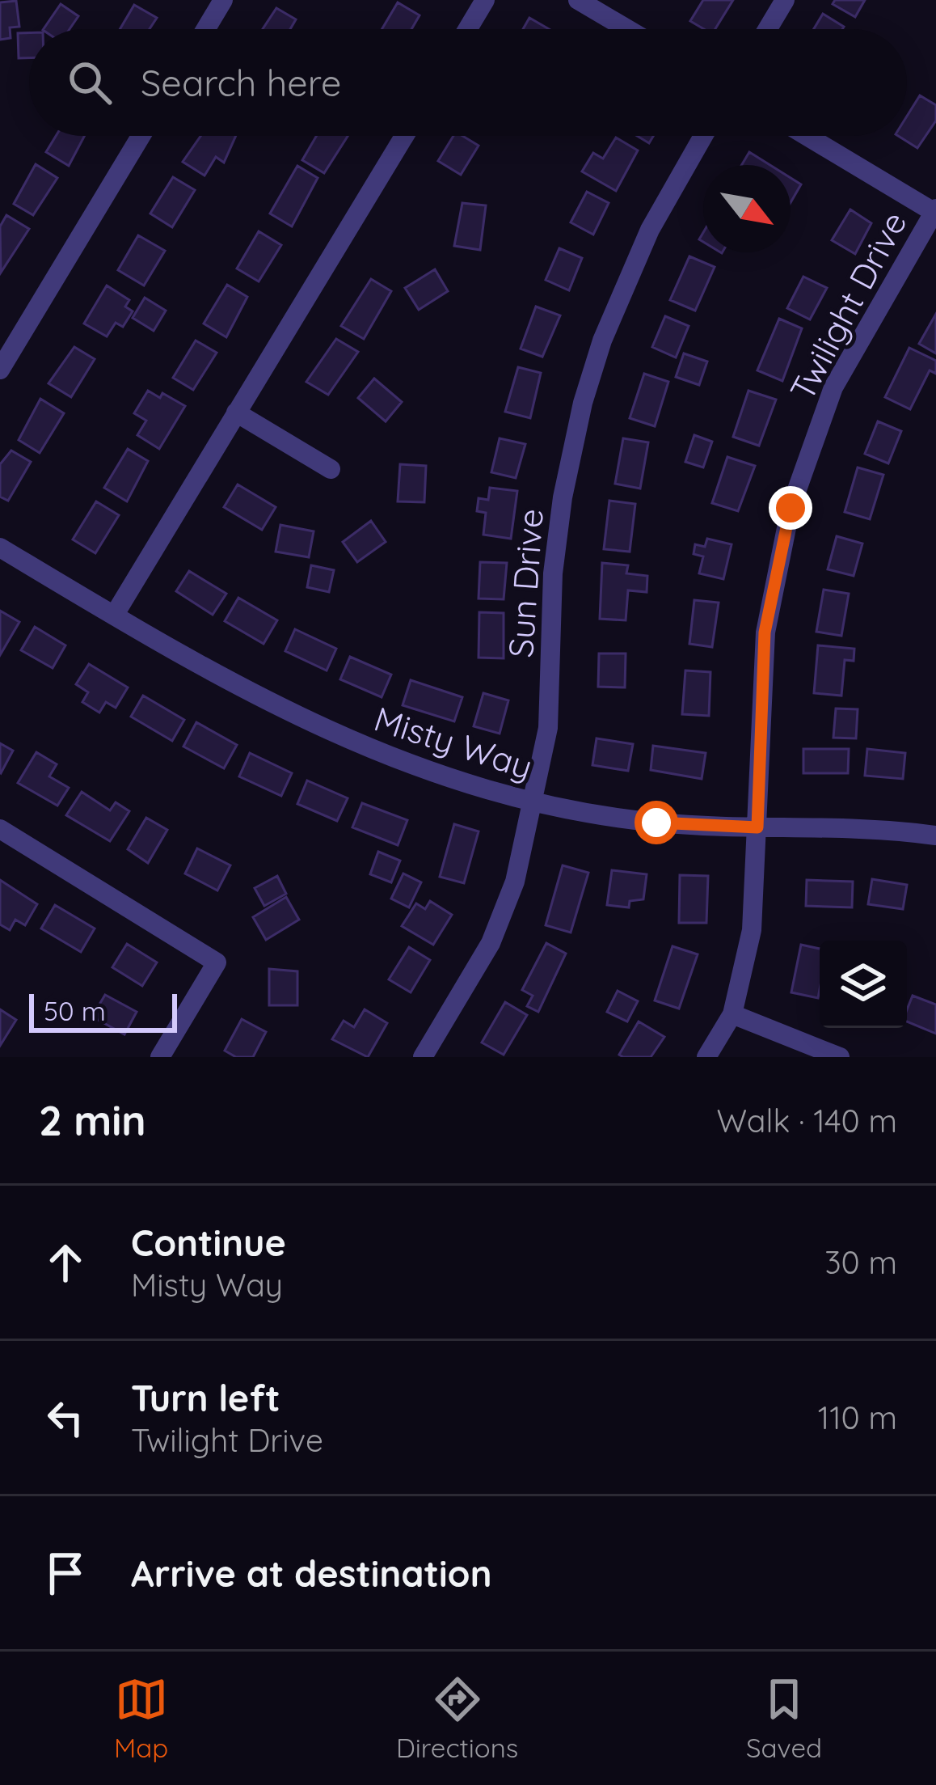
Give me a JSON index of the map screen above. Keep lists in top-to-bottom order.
{
  "streets": {
    "street": ["Twilight Drive", "Sun Drive", "Misty Way"]
  },
  "crossings": [
    ["Twilight Drive", "Misty Way"],
    ["Sun Drive", "Misty Way"]
  ],
  "scale_bar": "50 m",
  "north": "bottom right",
  "page": {
    "search": "Search here",
    "scale": "50 m",
    "heading": ["2 min", "Walk · 140 m"],
    "list": [
      ["Continue", "Misty Way", "30 m"],
      ["Turn left", "Twilight Drive", "110 m"],
      "Arrive at destination"
    ],
    "nav": ["Map", "Directions", "Saved"]
  }
}
